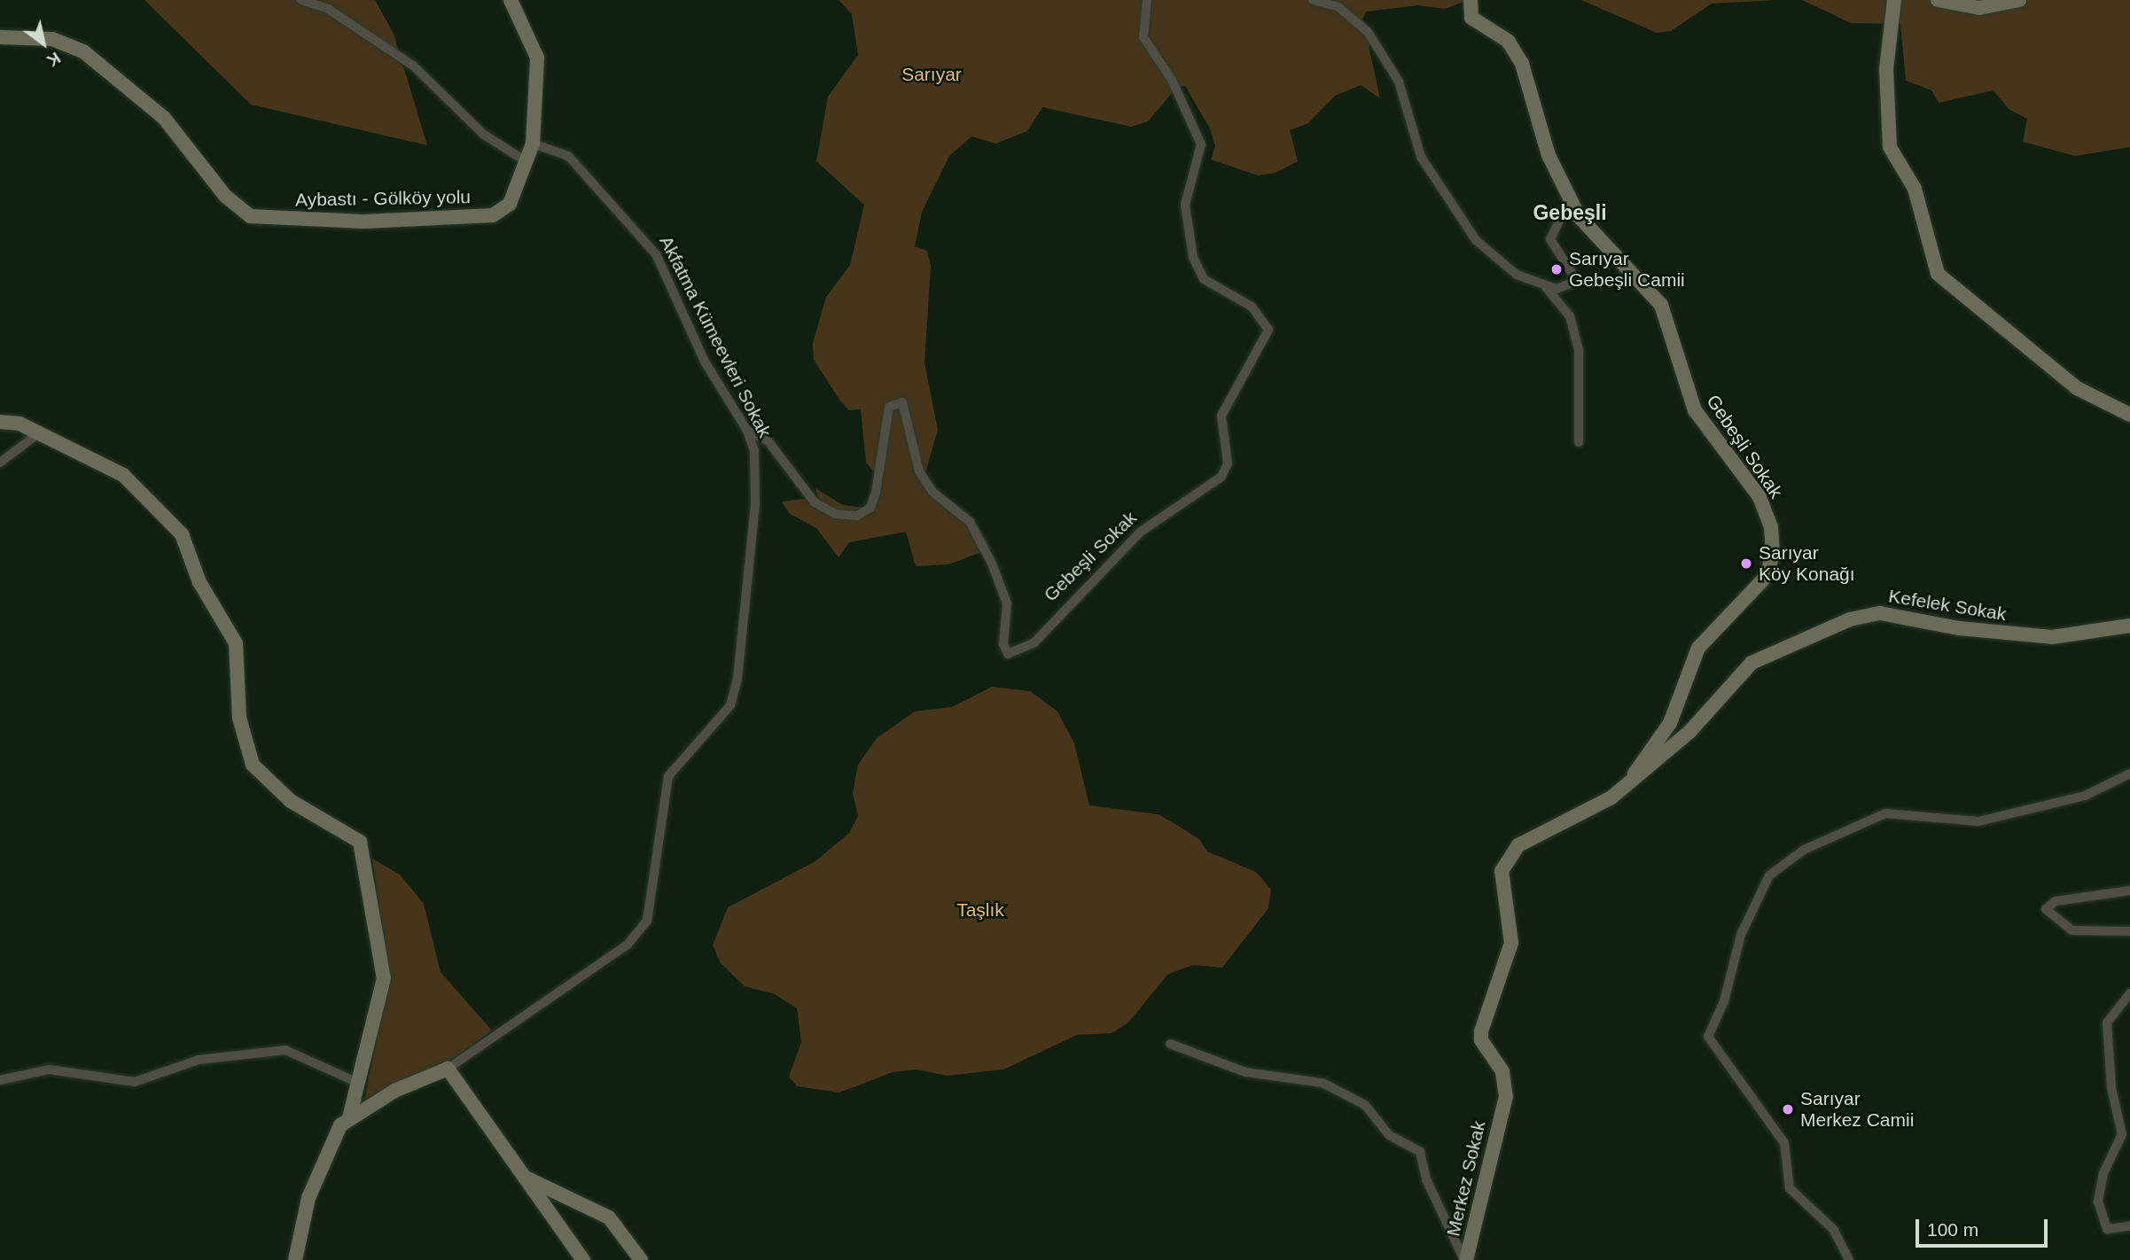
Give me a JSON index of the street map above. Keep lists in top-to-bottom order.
{
  "streets": {
    "street": [
      "Aybastı - Gölköy yolu",
      "Akfatma Kümeevleri Sokak",
      "Gebeşli Sokak",
      "Kefelek Sokak",
      "Merkez Sokak"
    ]
  },
  "crossings": [
    ["Aybastı - Gölköy yolu", "Akfatma Kümeevleri Sokak"],
    ["Akfatma Kümeevleri Sokak", "Gebeşli Sokak"],
    ["Gebeşli Sokak", "Kefelek Sokak"],
    ["Gebeşli Sokak", "Merkez Sokak"],
    ["Kefelek Sokak", "Merkez Sokak"]
  ],
  "districts": ["Gebeşli"],
  "parks": ["Sarıyar", "Taşlık"],
  "places": ["Sarıyar Gebeşli Camii", "Sarıyar Köy Konağı", "Sarıyar Merkez Camii"],
  "scale_bar": "100 m",
  "north": "bottom right"
}
